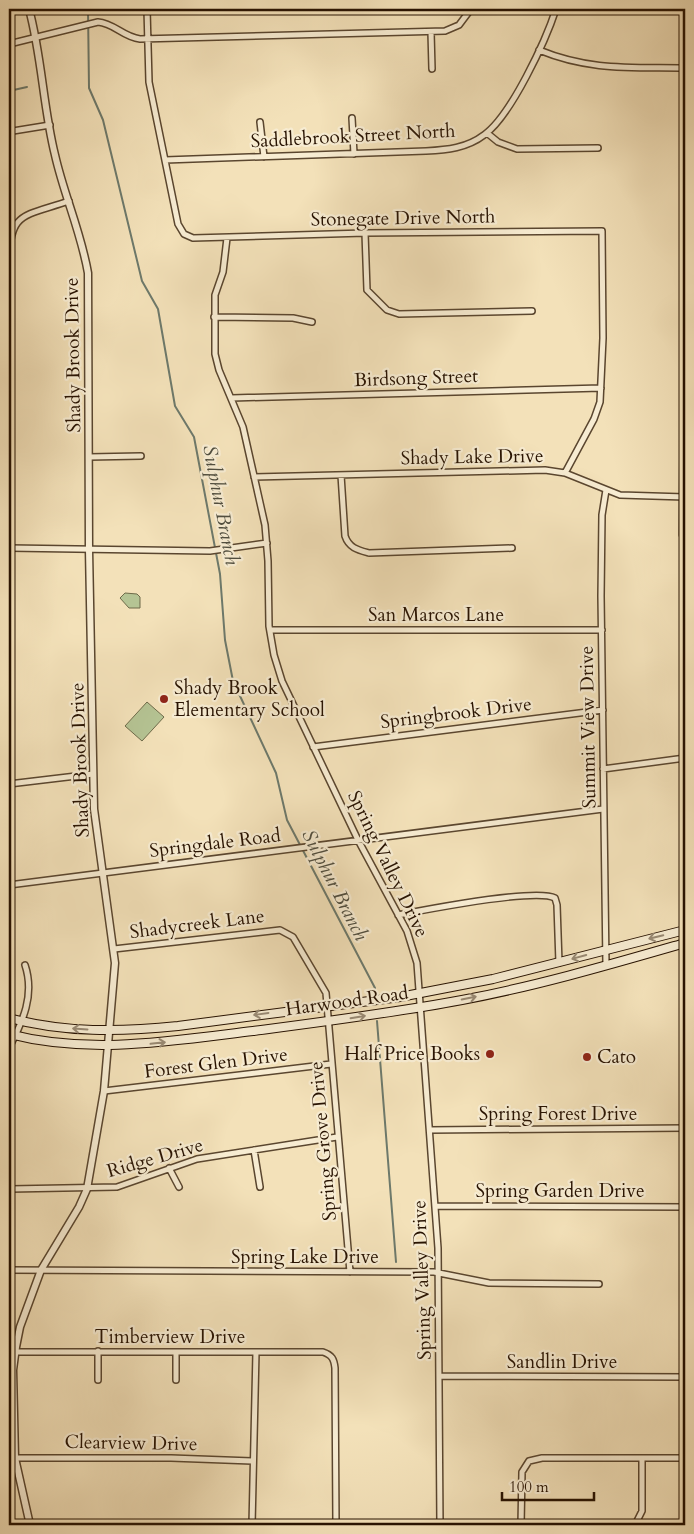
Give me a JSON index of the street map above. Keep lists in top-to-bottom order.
{
  "streets": {
    "main road": ["Harwood Road"],
    "street": [
      "Saddlebrook Street North",
      "Stonegate Drive North",
      "Shady Brook Drive",
      "Birdsong Street",
      "Shady Lake Drive",
      "San Marcos Lane",
      "Springbrook Drive",
      "Summit View Drive",
      "Springdale Road",
      "Spring Valley Drive",
      "Shadycreek Lane",
      "Forest Glen Drive",
      "Spring Forest Drive",
      "Spring Grove Drive",
      "Ridge Drive",
      "Spring Garden Drive",
      "Spring Lake Drive",
      "Timberview Drive",
      "Sandlin Drive",
      "Clearview Drive"
    ]
  },
  "crossings": [
    ["Saddlebrook Street North", "Stonegate Drive North"],
    ["Stonegate Drive North", "Birdsong Street"],
    ["Stonegate Drive North", "Shady Lake Drive"],
    ["Stonegate Drive North", "Spring Valley Drive"],
    ["Shady Brook Drive", "Springdale Road"],
    ["Shady Brook Drive", "Shadycreek Lane"],
    ["Shady Brook Drive", "Harwood Road"],
    ["Shady Brook Drive", "Forest Glen Drive"],
    ["Shady Brook Drive", "Ridge Drive"],
    ["Shady Brook Drive", "Spring Lake Drive"],
    ["Shady Brook Drive", "Timberview Drive"],
    ["Shady Brook Drive", "Clearview Drive"],
    ["Birdsong Street", "Spring Valley Drive"],
    ["Shady Lake Drive", "Summit View Drive"],
    ["Shady Lake Drive", "Spring Valley Drive"],
    ["San Marcos Lane", "Summit View Drive"],
    ["San Marcos Lane", "Spring Valley Drive"],
    ["Springbrook Drive", "Summit View Drive"],
    ["Springbrook Drive", "Spring Valley Drive"],
    ["Summit View Drive", "Springdale Road"],
    ["Summit View Drive", "Harwood Road"],
    ["Springdale Road", "Spring Valley Drive"],
    ["Spring Valley Drive", "Harwood Road"],
    ["Spring Valley Drive", "Spring Forest Drive"],
    ["Spring Valley Drive", "Spring Garden Drive"],
    ["Spring Valley Drive", "Spring Lake Drive"],
    ["Spring Valley Drive", "Sandlin Drive"],
    ["Shadycreek Lane", "Harwood Road"],
    ["Shadycreek Lane", "Spring Grove Drive"],
    ["Harwood Road", "Spring Grove Drive"],
    ["Forest Glen Drive", "Spring Grove Drive"],
    ["Spring Grove Drive", "Ridge Drive"],
    ["Spring Grove Drive", "Spring Lake Drive"]
  ],
  "water": ["Sulphur Branch"],
  "places": ["Shady Brook Elementary School", "Half Price Books", "Cato"],
  "scale_bar": "100 m"
}
